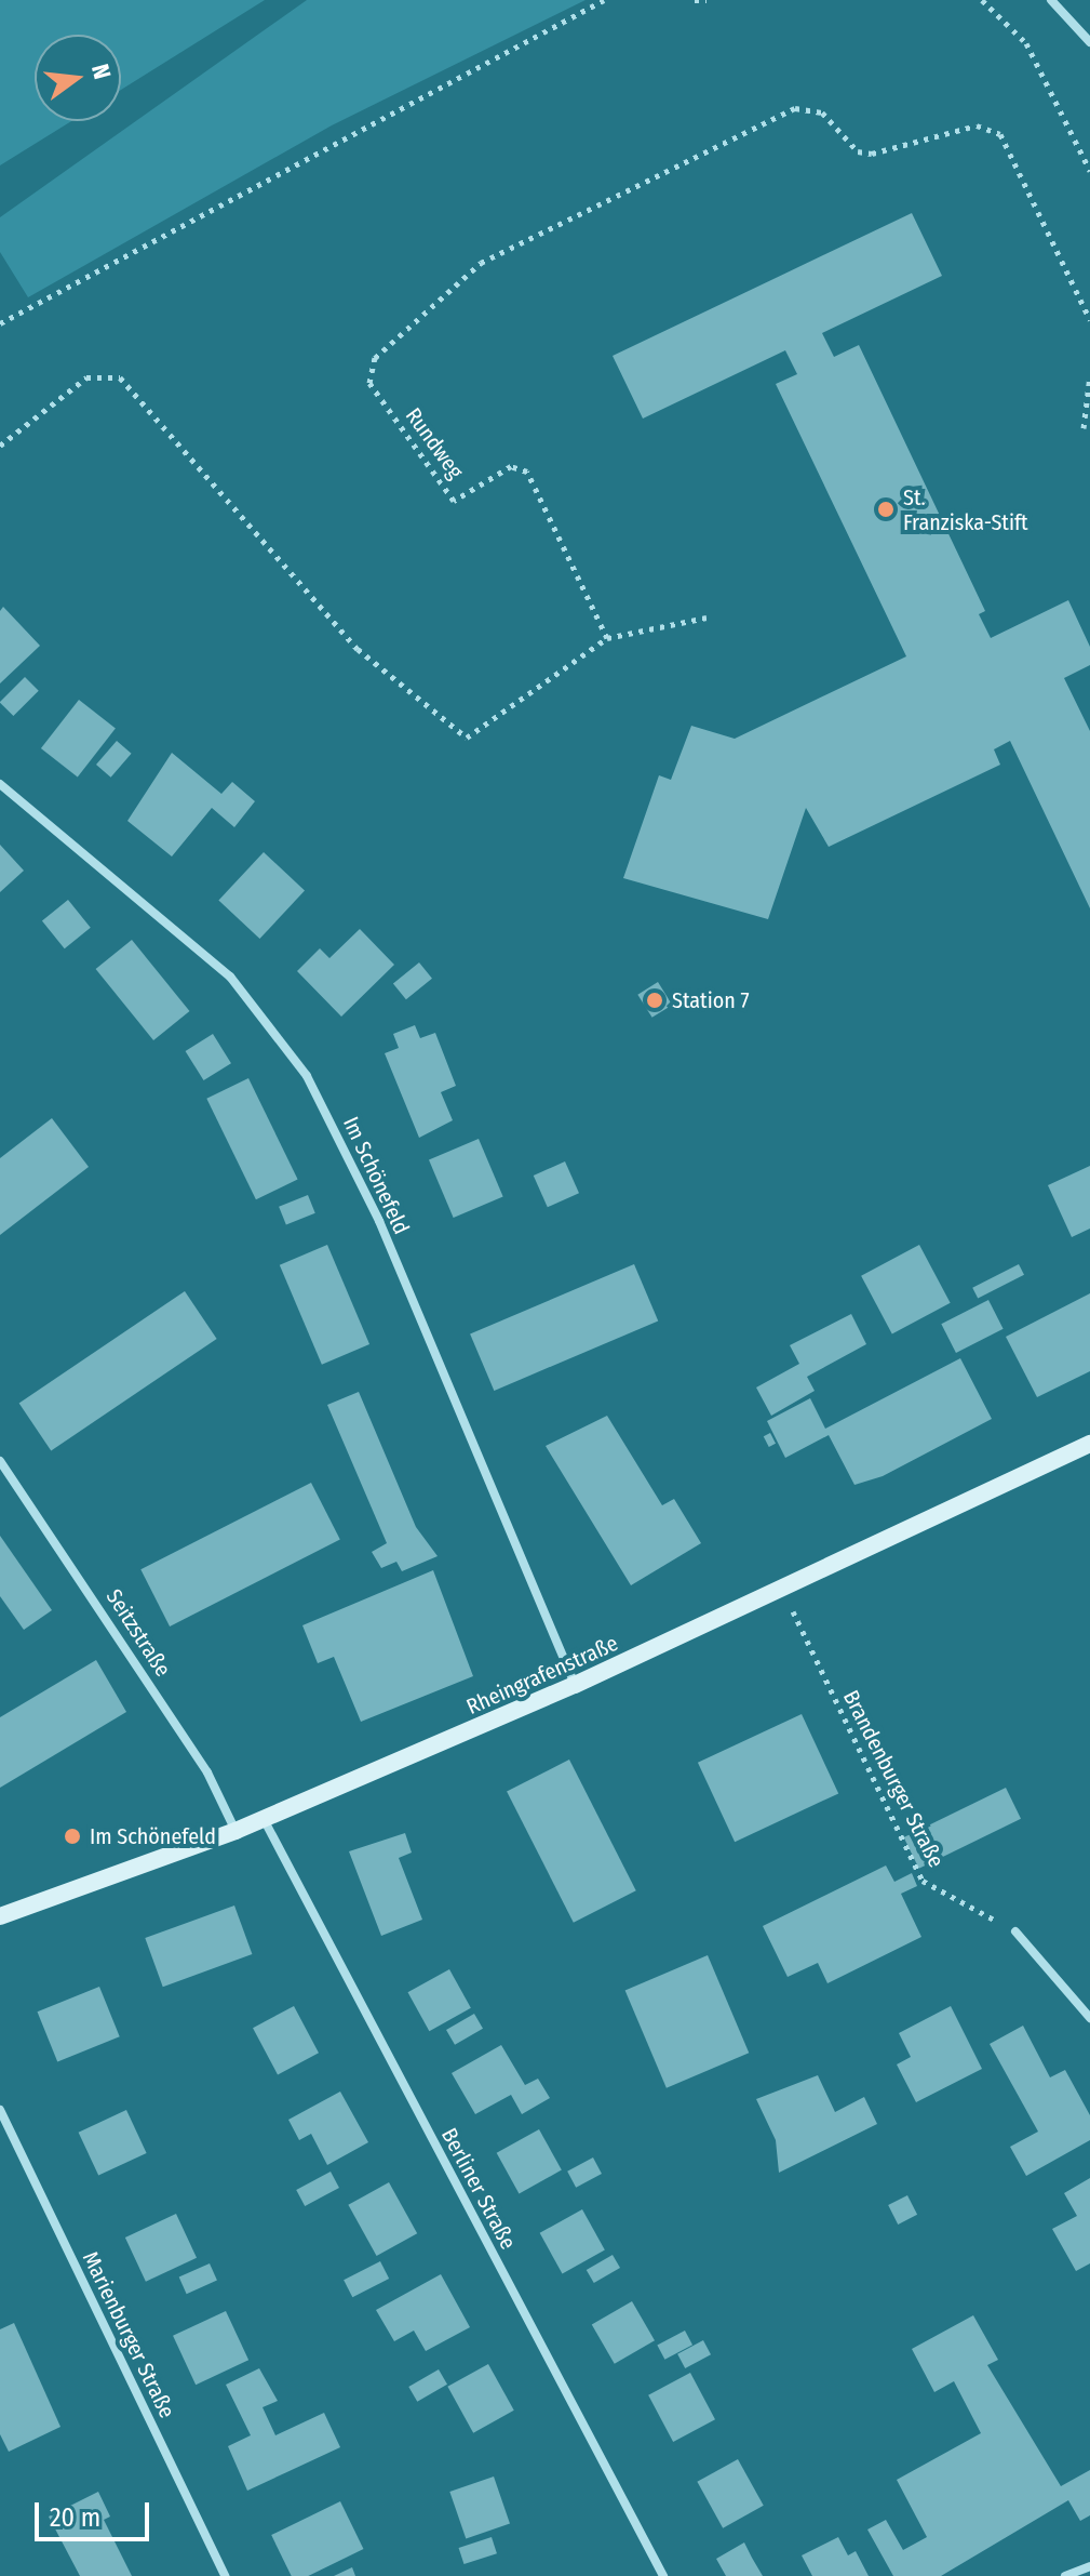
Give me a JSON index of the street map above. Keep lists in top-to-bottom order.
{
  "streets": {
    "street": [
      "Im Schönefeld",
      "Seitzstraße",
      "Rheingrafenstraße",
      "Berliner Straße",
      "Marienburger Straße"
    ],
    "path": ["Rundweg", "Brandenburger Straße"]
  },
  "crossings": [
    ["Im Schönefeld", "Rheingrafenstraße"],
    ["Seitzstraße", "Rheingrafenstraße"],
    ["Rheingrafenstraße", "Brandenburger Straße"],
    ["Rheingrafenstraße", "Berliner Straße"]
  ],
  "places": ["St. Franziska-Stift", "Station 7", "Im Schönefeld"],
  "scale_bar": "20 m",
  "north": "right"
}
